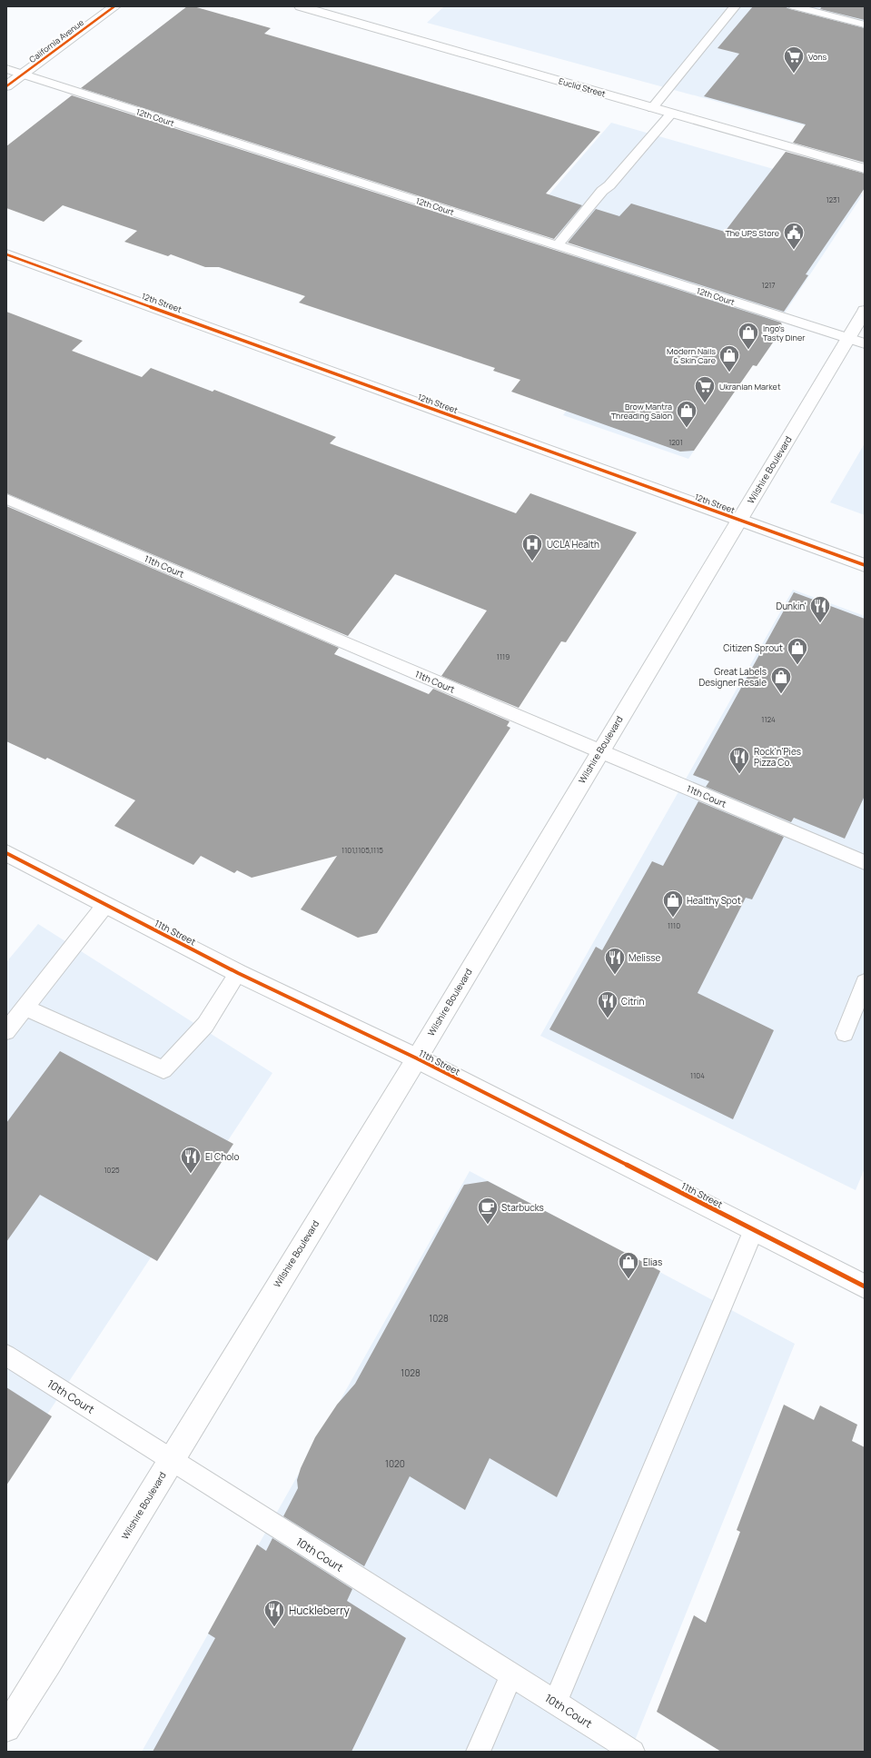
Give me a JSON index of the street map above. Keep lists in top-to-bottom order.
{
  "streets": {
    "street": [
      "California Avenue",
      "Euclid Street",
      "12th Street",
      "Wilshire Boulevard",
      "11th Street"
    ],
    "lane": ["12th Court", "11th Court", "10th Court"]
  },
  "crossings": [
    ["California Avenue", "12th Court"],
    ["12th Court", "Wilshire Boulevard"],
    ["12th Street", "Wilshire Boulevard"],
    ["Wilshire Boulevard", "11th Court"],
    ["Wilshire Boulevard", "11th Street"],
    ["Wilshire Boulevard", "10th Court"]
  ],
  "places": {
    "supermarket": ["Vons", "Ukranian Market"],
    "public building": ["The UPS Store"],
    "shop": [
      "Ingo's Tasty Diner",
      "Modern Nails & Skin Care",
      "Brow Mantra Threading Salon",
      "Citizen Sprout",
      "Great Labels Designer Resale",
      "Healthy Spot",
      "Elias"
    ],
    "hospital": ["UCLA Health"],
    "restaurant": [
      "Dunkin'",
      "Rock'n'Pies Pizza Co.",
      "Melisse",
      "Citrin",
      "El Cholo",
      "Huckleberry"
    ],
    "cafe": ["Starbucks"]
  },
  "house_numbers": [
    "1231",
    "1217",
    "1201",
    "1119",
    "1124",
    "1101,1105,1115",
    "1110",
    "1104",
    "1025",
    "1028",
    "1028",
    "1020"
  ]
}
